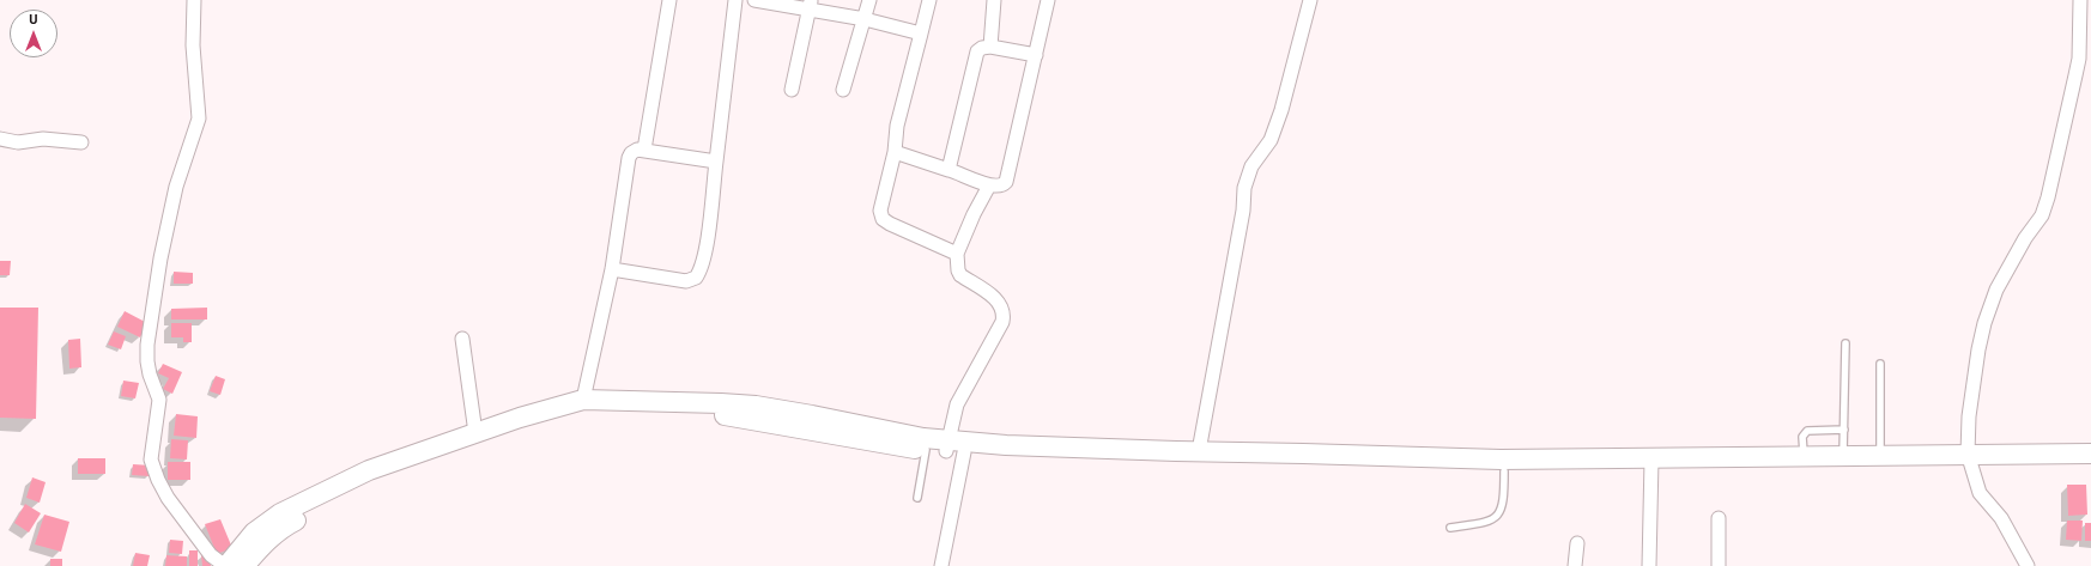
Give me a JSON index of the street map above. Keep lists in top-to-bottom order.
{
  "north": "top"
}
